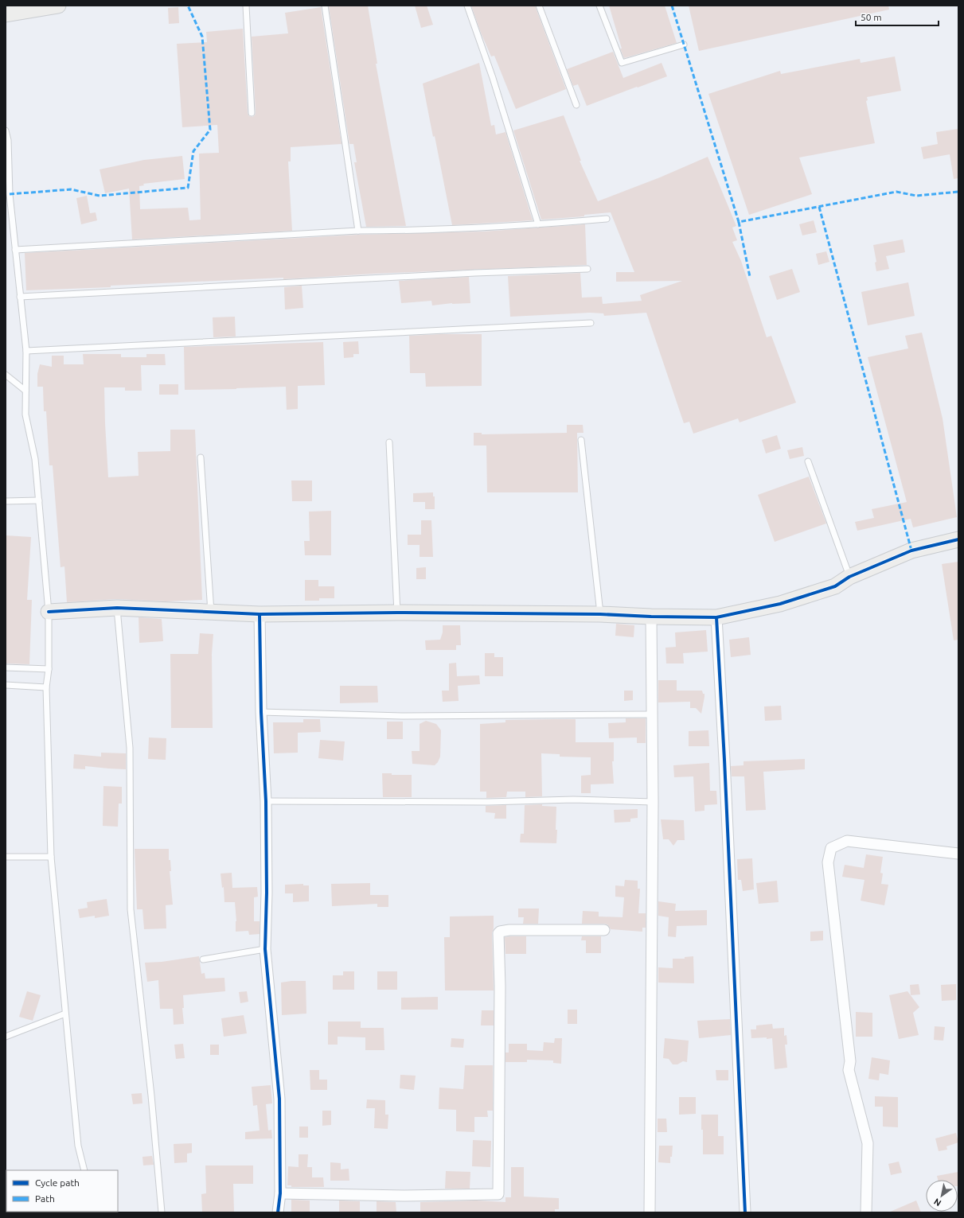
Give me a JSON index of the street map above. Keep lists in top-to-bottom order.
{
  "legend": ["Cycle path", "Path"],
  "scale_bar": "50 m",
  "north": "bottom left"
}
